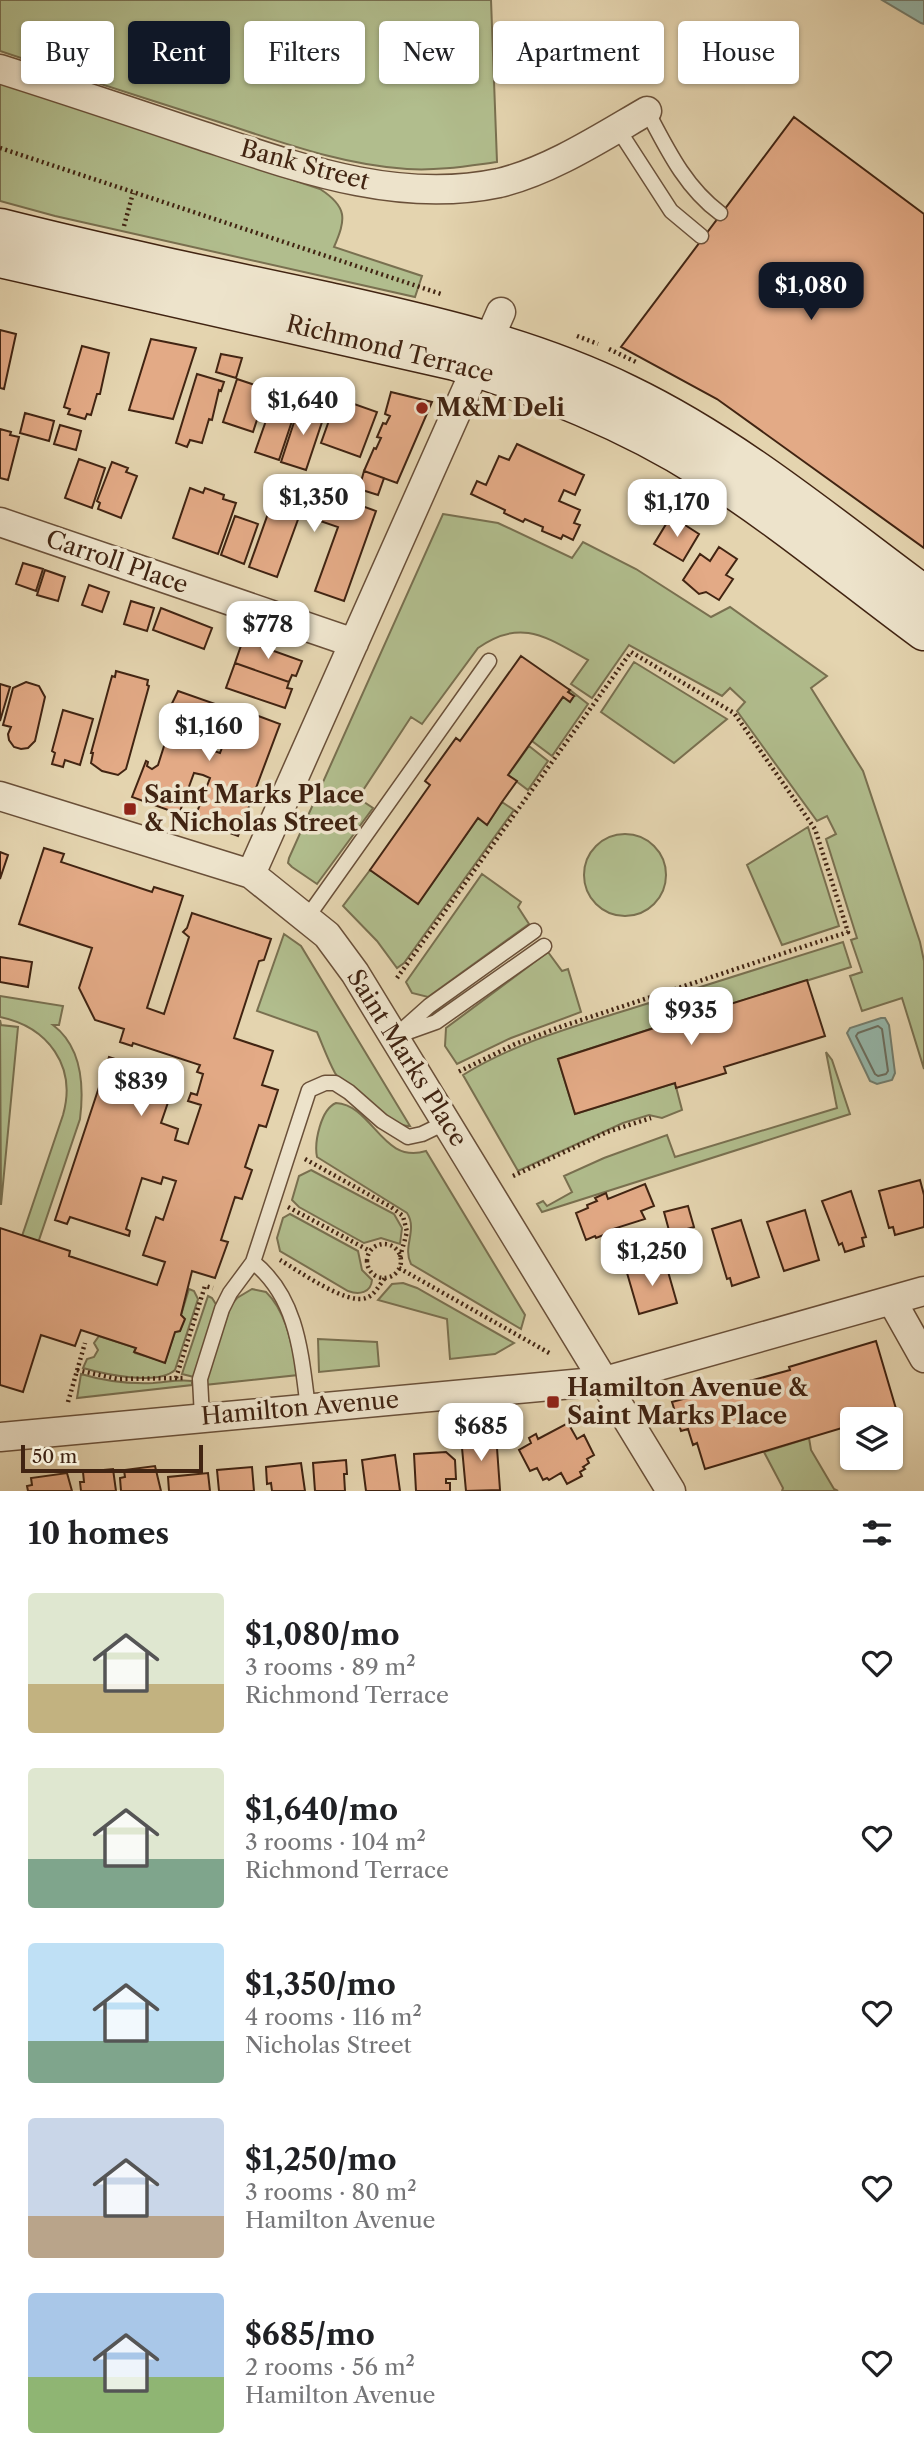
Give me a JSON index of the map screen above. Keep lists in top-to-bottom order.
{
  "streets": {
    "main road": ["Richmond Terrace"],
    "street": [
      "Bank Street",
      "Carroll Place",
      "Saint Marks Place",
      "Hamilton Avenue"
    ]
  },
  "crossings": [
    ["Saint Marks Place", "Hamilton Avenue"]
  ],
  "places": {
    "other": ["M&M Deli"],
    "transit": ["Saint Marks Place & Nicholas Street", "Hamilton Avenue & Saint Marks Place"]
  },
  "scale_bar": "50 m",
  "page": {
    "chip": [
      "Buy",
      "Rent",
      "Filters",
      "New",
      "Apartment",
      "House"
    ],
    "price": [
      "$1,080",
      "$1,640",
      "$1,350",
      "$1,170",
      "$778",
      "$1,160",
      "$935",
      "$839",
      "$1,250",
      "$685"
    ],
    "scale": "50 m",
    "heading": "10 homes",
    "list": [
      {
        "name": "$1,080/mo",
        "note": "3 rooms · 89 m² · Richmond Terrace"
      },
      {
        "name": "$1,640/mo",
        "note": "3 rooms · 104 m² · Richmond Terrace"
      },
      {
        "name": "$1,350/mo",
        "note": "4 rooms · 116 m² · Nicholas Street"
      },
      {
        "name": "$1,250/mo",
        "note": "3 rooms · 80 m² · Hamilton Avenue"
      },
      {
        "name": "$685/mo",
        "note": "2 rooms · 56 m² · Hamilton Avenue"
      }
    ]
  }
}
